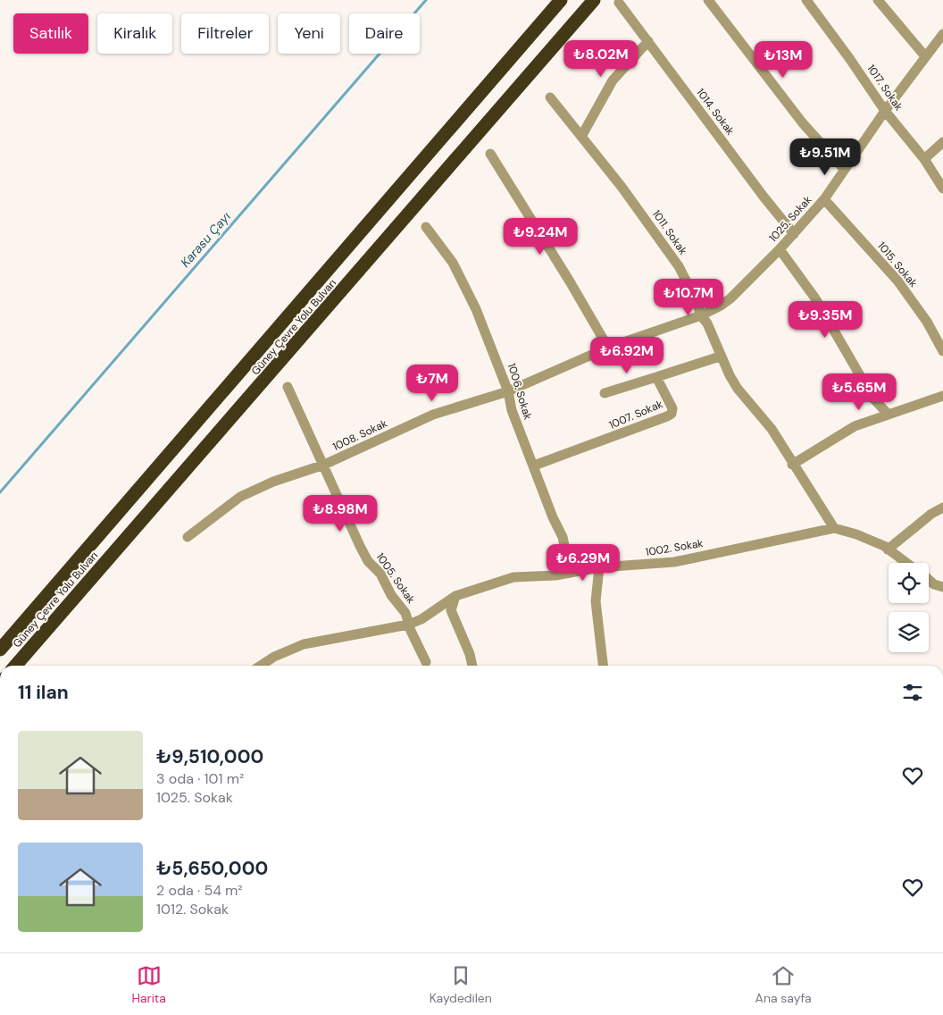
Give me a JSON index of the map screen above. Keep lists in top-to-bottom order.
{
  "streets": {
    "highway": ["Güney Çevre Yolu Bulvarı"],
    "street": [
      "1017. Sokak",
      "1014. Sokak",
      "1025. Sokak",
      "1011. Sokak",
      "1015. Sokak",
      "1006. Sokak",
      "1007. Sokak",
      "1008. Sokak",
      "1002. Sokak",
      "1005. Sokak"
    ]
  },
  "crossings": [
    ["1017. Sokak", "1025. Sokak"],
    ["1014. Sokak", "1025. Sokak"],
    ["1025. Sokak", "1011. Sokak"],
    ["1025. Sokak", "1015. Sokak"],
    ["1025. Sokak", "1008. Sokak"],
    ["1011. Sokak", "1008. Sokak"],
    ["1011. Sokak", "1002. Sokak"],
    ["1006. Sokak", "1007. Sokak"],
    ["1006. Sokak", "1008. Sokak"],
    ["1006. Sokak", "1002. Sokak"],
    ["1008. Sokak", "1005. Sokak"],
    ["1002. Sokak", "1005. Sokak"]
  ],
  "water": ["Karasu Çayı"],
  "page": {
    "chip": [
      "Satılık",
      "Kiralık",
      "Filtreler",
      "Yeni",
      "Daire"
    ],
    "price": [
      "₺8.02M",
      "₺13M",
      "₺9.51M",
      "₺9.24M",
      "₺10.7M",
      "₺9.35M",
      "₺6.92M",
      "₺7M",
      "₺5.65M",
      "₺8.98M",
      "₺6.29M"
    ],
    "heading": "11 ilan",
    "list": [
      {
        "name": "₺9,510,000",
        "note": "3 oda · 101 m² · 1025. Sokak"
      },
      {
        "name": "₺5,650,000",
        "note": "2 oda · 54 m² · 1012. Sokak"
      }
    ],
    "tabs": ["Harita", "Kaydedilen", "Ana sayfa"]
  }
}
